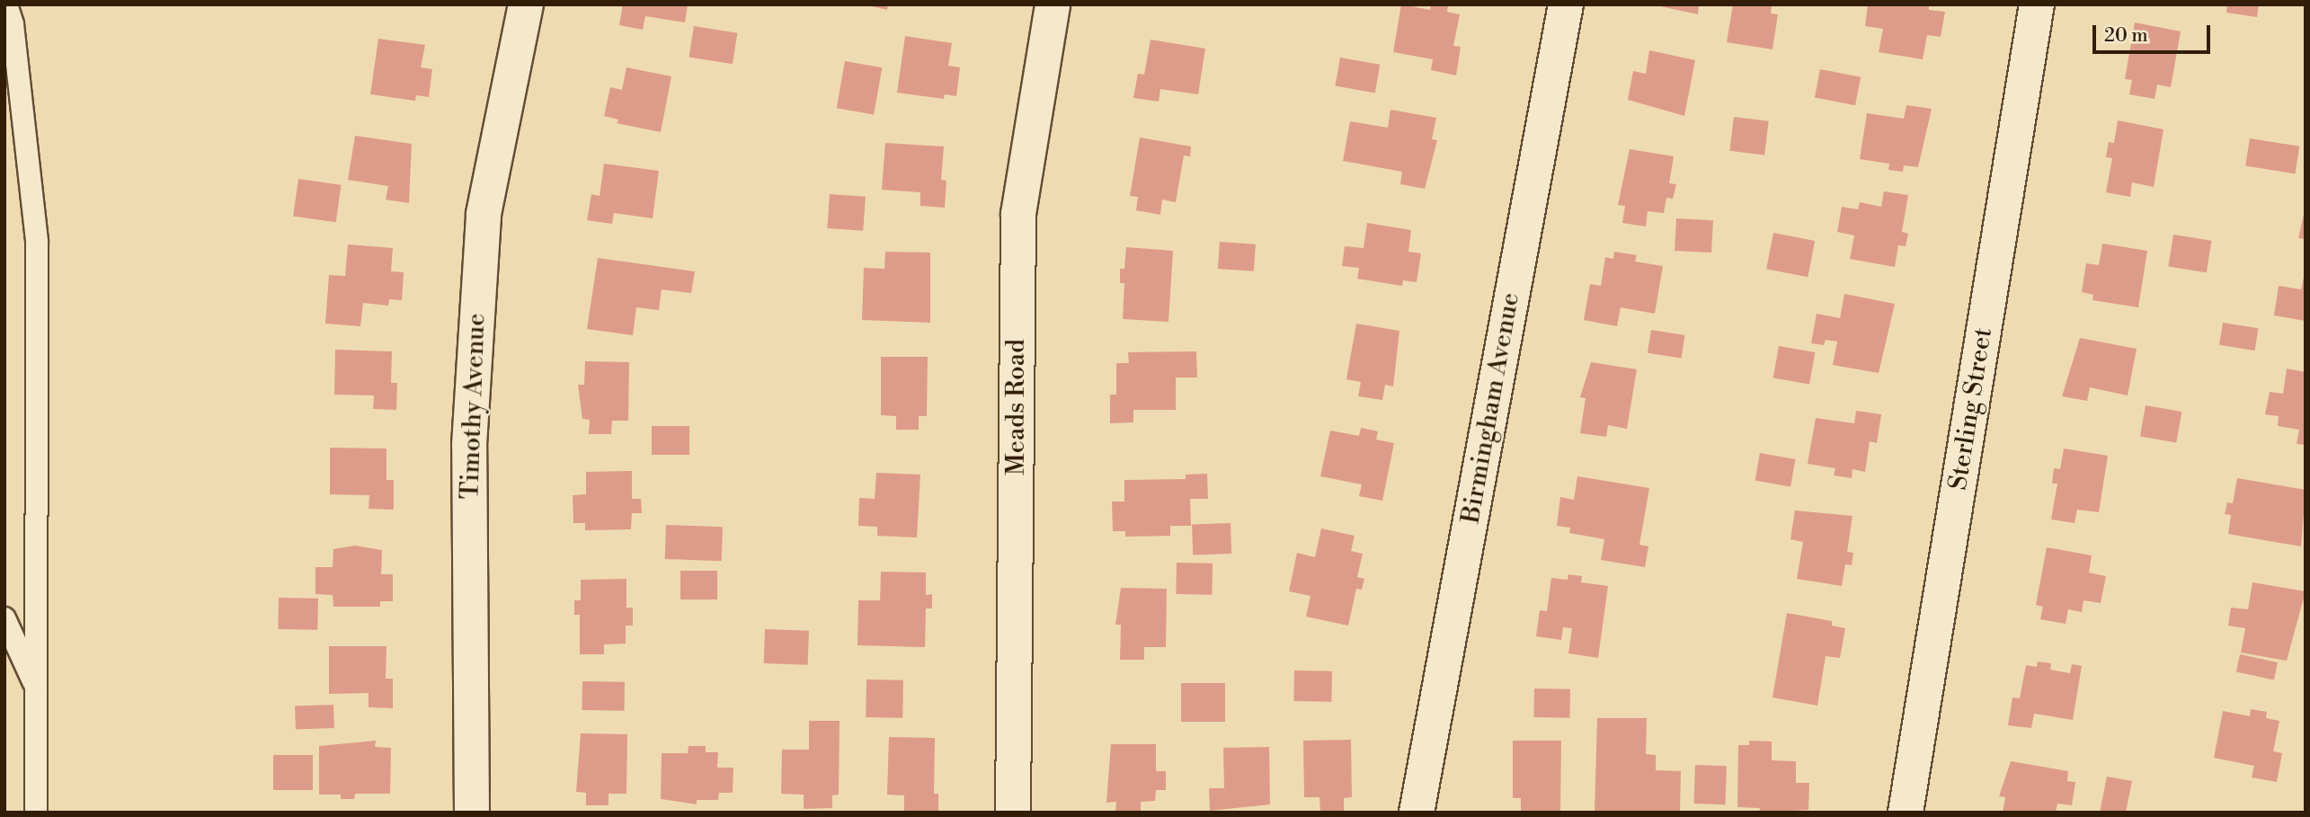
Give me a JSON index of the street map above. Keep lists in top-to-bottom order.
{
  "streets": {
    "street": [
      "Timothy Avenue",
      "Meads Road",
      "Birmingham Avenue",
      "Sterling Street"
    ]
  },
  "scale_bar": "20 m"
}
